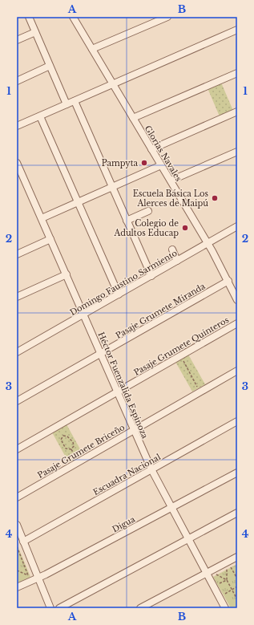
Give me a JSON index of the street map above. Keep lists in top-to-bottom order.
{
  "streets": {
    "street": [
      "Glorias Navales",
      "Domingo Faustino Sarmiento",
      "Pasaje Grumete Miranda",
      "Pasaje Grumete Quinteros",
      "Héctor Fuenzalida Espinoza",
      "Pasaje Grumete Briceño",
      "Escuadra Nacional",
      "Digua"
    ]
  },
  "crossings": [
    ["Glorias Navales", "Domingo Faustino Sarmiento"],
    ["Glorias Navales", "Pasaje Grumete Miranda"],
    ["Domingo Faustino Sarmiento", "Héctor Fuenzalida Espinoza"],
    ["Pasaje Grumete Miranda", "Héctor Fuenzalida Espinoza"],
    ["Pasaje Grumete Quinteros", "Héctor Fuenzalida Espinoza"],
    ["Héctor Fuenzalida Espinoza", "Pasaje Grumete Briceño"],
    ["Héctor Fuenzalida Espinoza", "Escuadra Nacional"],
    ["Héctor Fuenzalida Espinoza", "Digua"]
  ],
  "places": ["Pampyta", "Escuela Básica Los Alerces de Maipú", "Colegio de Adultos Educap"],
  "grid": {
    "columns": ["A", "B"],
    "rows": [
      "1",
      "2",
      "3",
      "4"
    ]
  }
}
